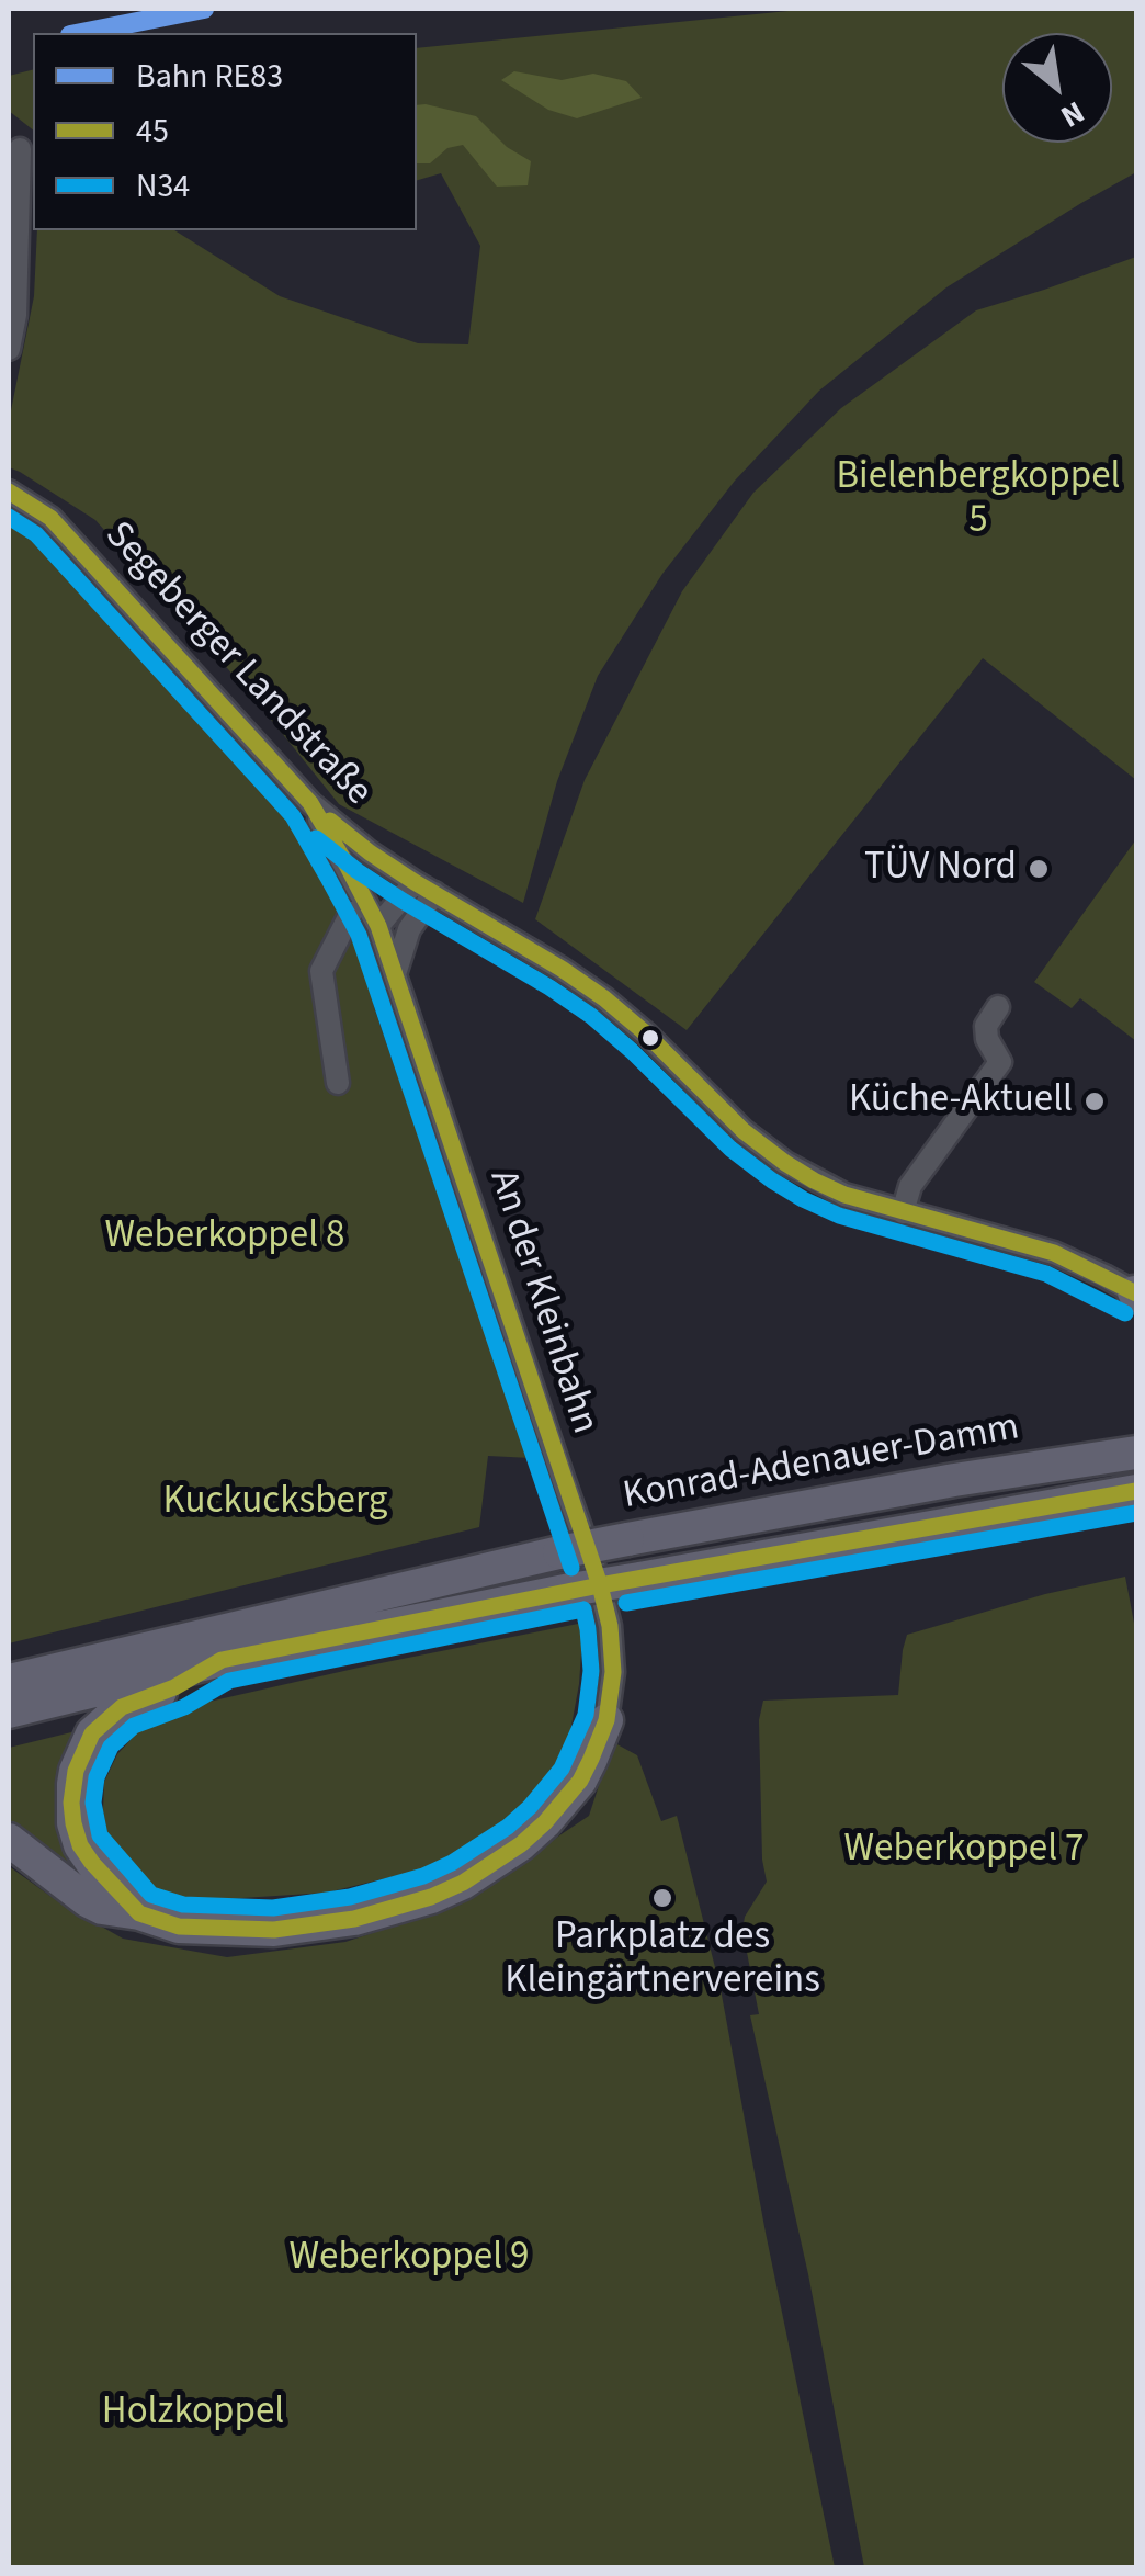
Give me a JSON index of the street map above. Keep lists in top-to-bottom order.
{
  "streets": {
    "highway": ["Konrad-Adenauer-Damm"],
    "street": ["Segeberger Landstraße", "An der Kleinbahn"]
  },
  "crossings": [
    ["Segeberger Landstraße", "An der Kleinbahn"]
  ],
  "parks": [
    "Bielenbergkoppel 5",
    "Weberkoppel 8",
    "Kuckucksberg",
    "Weberkoppel 7",
    "Weberkoppel 9",
    "Holzkoppel"
  ],
  "places": ["TÜV Nord", "Küche-Aktuell", "Parkplatz des Kleingärtnervereins"],
  "lines": ["rail line RE83", "transit line 45", "transit line N34"],
  "legend": ["Bahn RE83", "45", "N34"],
  "north": "bottom right"
}
